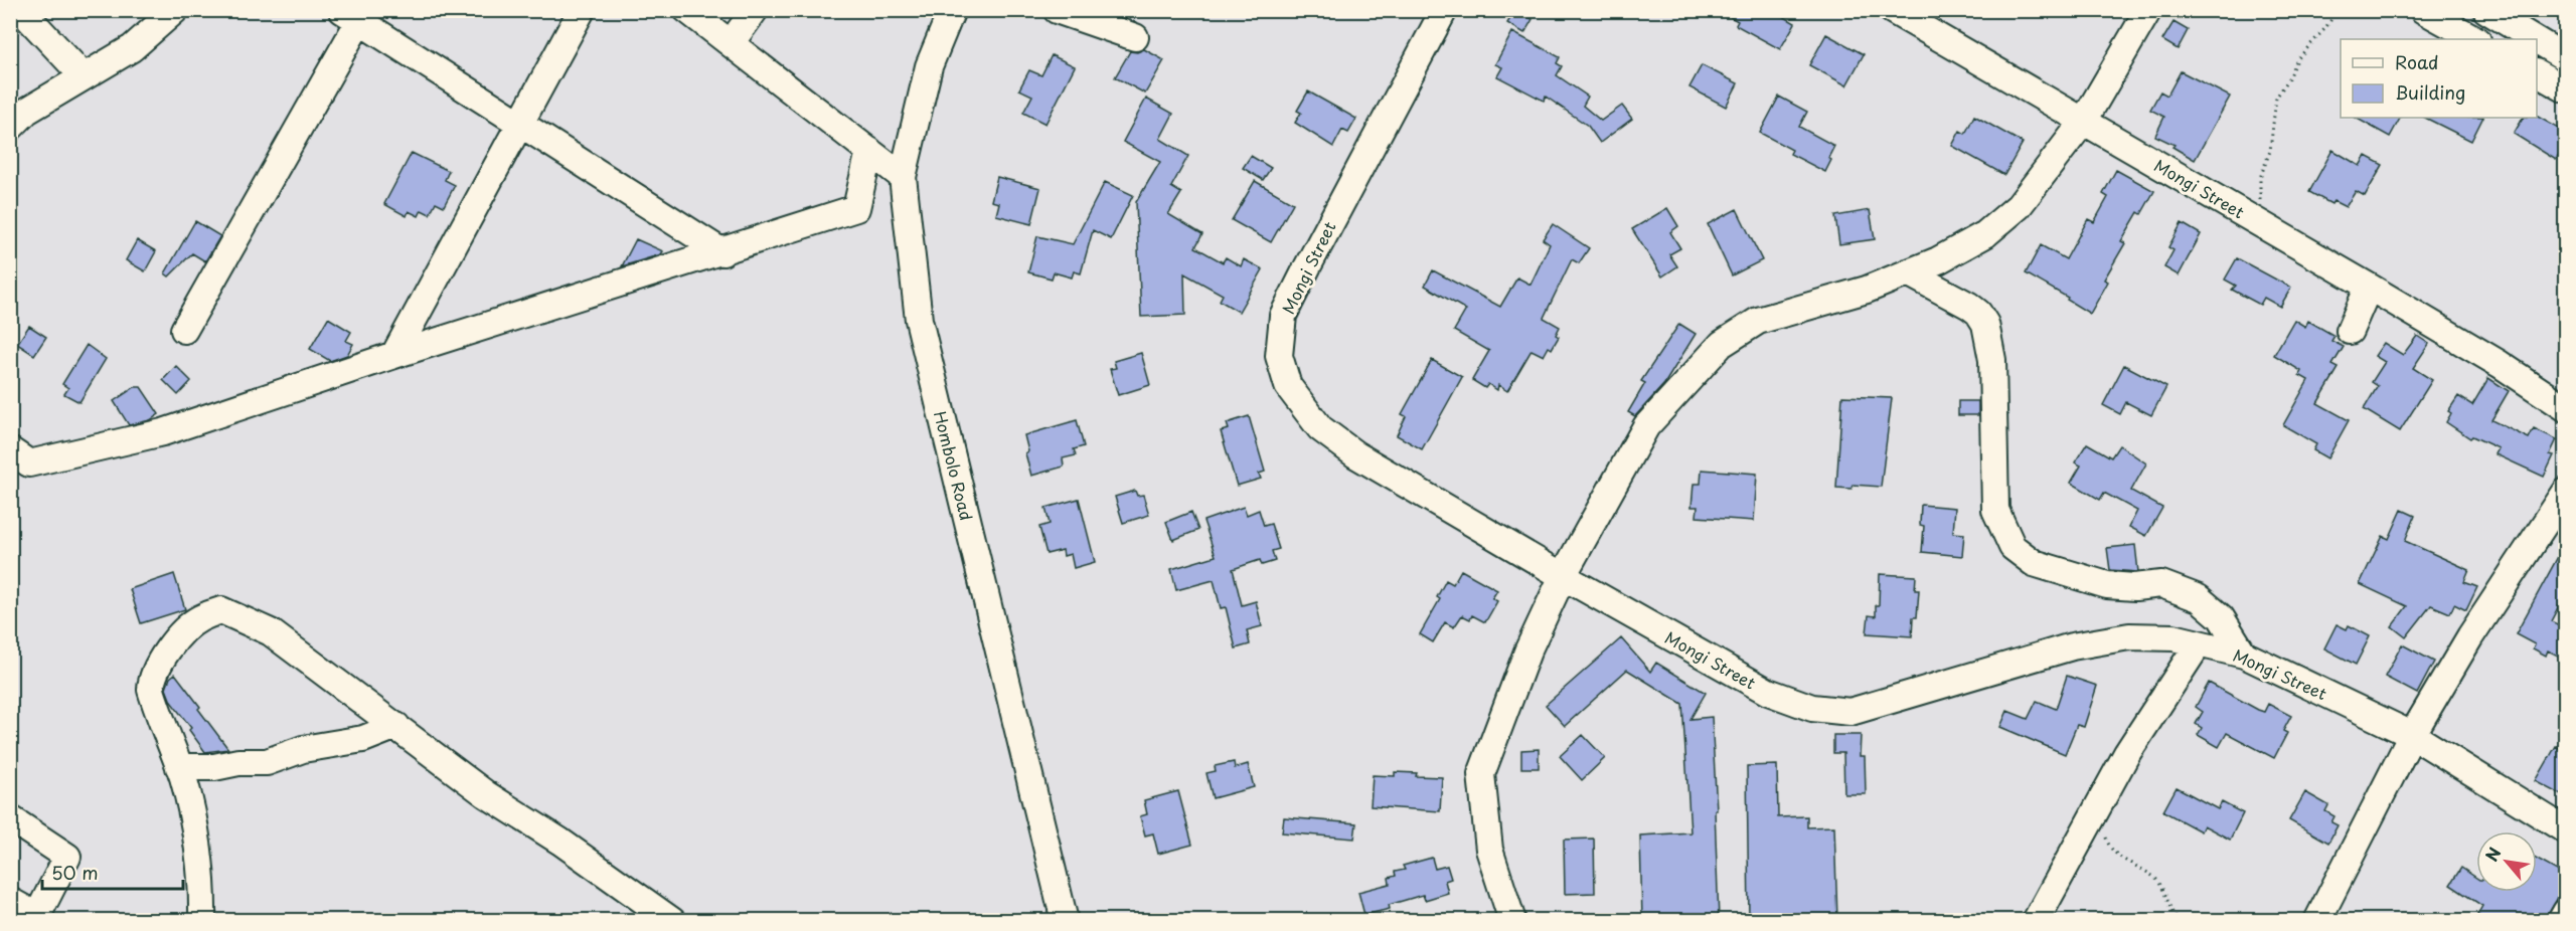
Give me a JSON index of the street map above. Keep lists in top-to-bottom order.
{
  "streets": {
    "street": ["Mongi Street", "Hombolo Road"]
  },
  "legend": ["Road", "Building"],
  "scale_bar": "50 m",
  "north": "top left"
}
